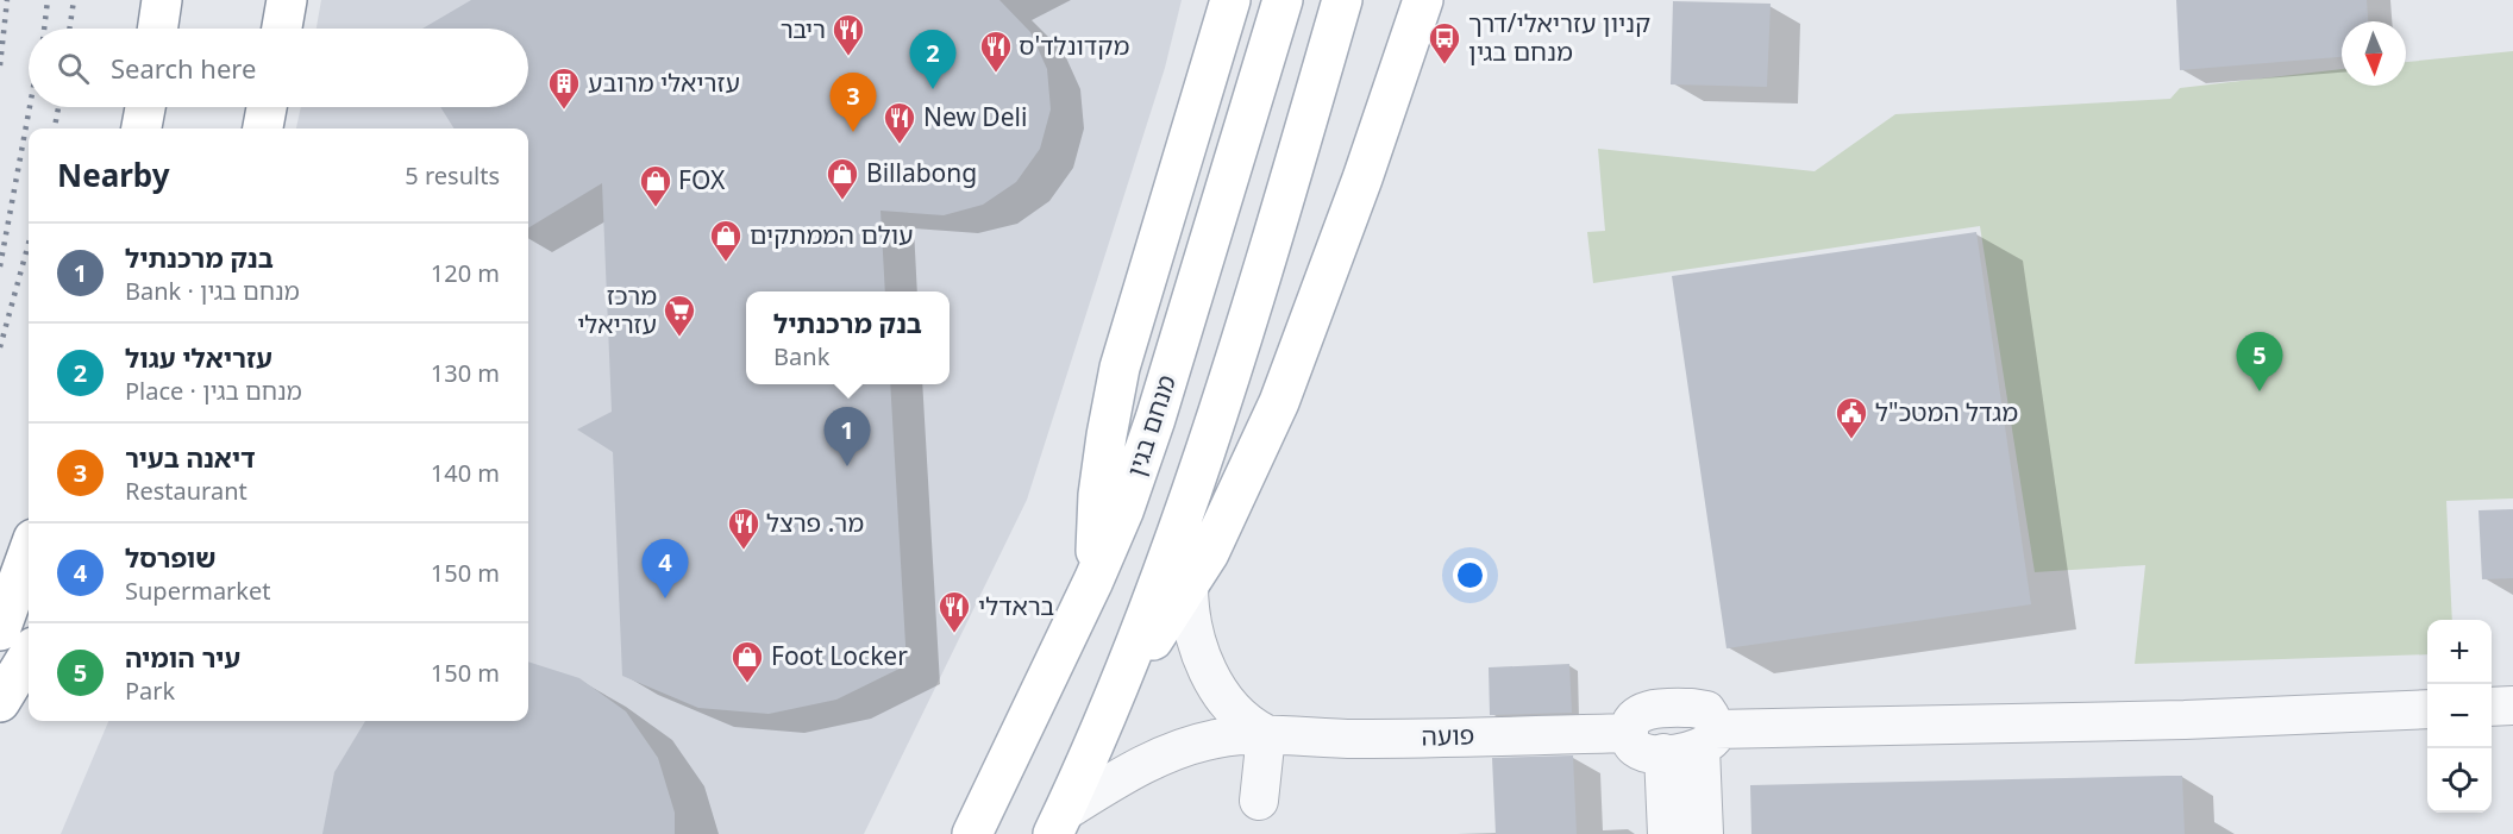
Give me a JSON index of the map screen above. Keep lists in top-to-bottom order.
{
  "streets": {
    "main road": ["מנחם בגין"],
    "street": ["פועה"]
  },
  "places": {
    "restaurant": [
      "ריבר",
      "מקדונלד'ס",
      "New Deli",
      "מר. פרצל",
      "בראדלי"
    ],
    "bus stop": ["קניון עזריאלי/דרך מנחם בגין"],
    "building": ["עזריאלי מרובע"],
    "shop": [
      "Billabong",
      "FOX",
      "עולם הממתקים",
      "Foot Locker"
    ],
    "supermarket": ["מרכז עזריאלי"],
    "public building": ["מגדל המטכ\"ל"]
  },
  "north": "bottom",
  "page": {
    "search": "Search here",
    "pins": [
      "2",
      "3",
      "5",
      "1",
      "4"
    ],
    "heading": ["Nearby", "5 results"],
    "list": [
      {
        "mark": "1",
        "name": "בנק מרכנתיל",
        "note": "Bank · מנחם בגין",
        "value": "120 m"
      },
      {
        "mark": "2",
        "name": "עזריאלי עגול",
        "note": "Place · מנחם בגין",
        "value": "130 m"
      },
      {
        "mark": "3",
        "name": "דיאנה בעיר",
        "note": "Restaurant",
        "value": "140 m"
      },
      {
        "mark": "4",
        "name": "שופרסל",
        "note": "Supermarket",
        "value": "150 m"
      },
      {
        "mark": "5",
        "name": "עיר הומיה",
        "note": "Park",
        "value": "150 m"
      }
    ],
    "popup": ["בנק מרכנתיל", "Bank"],
    "map_buttons": ["+", "−"]
  }
}
